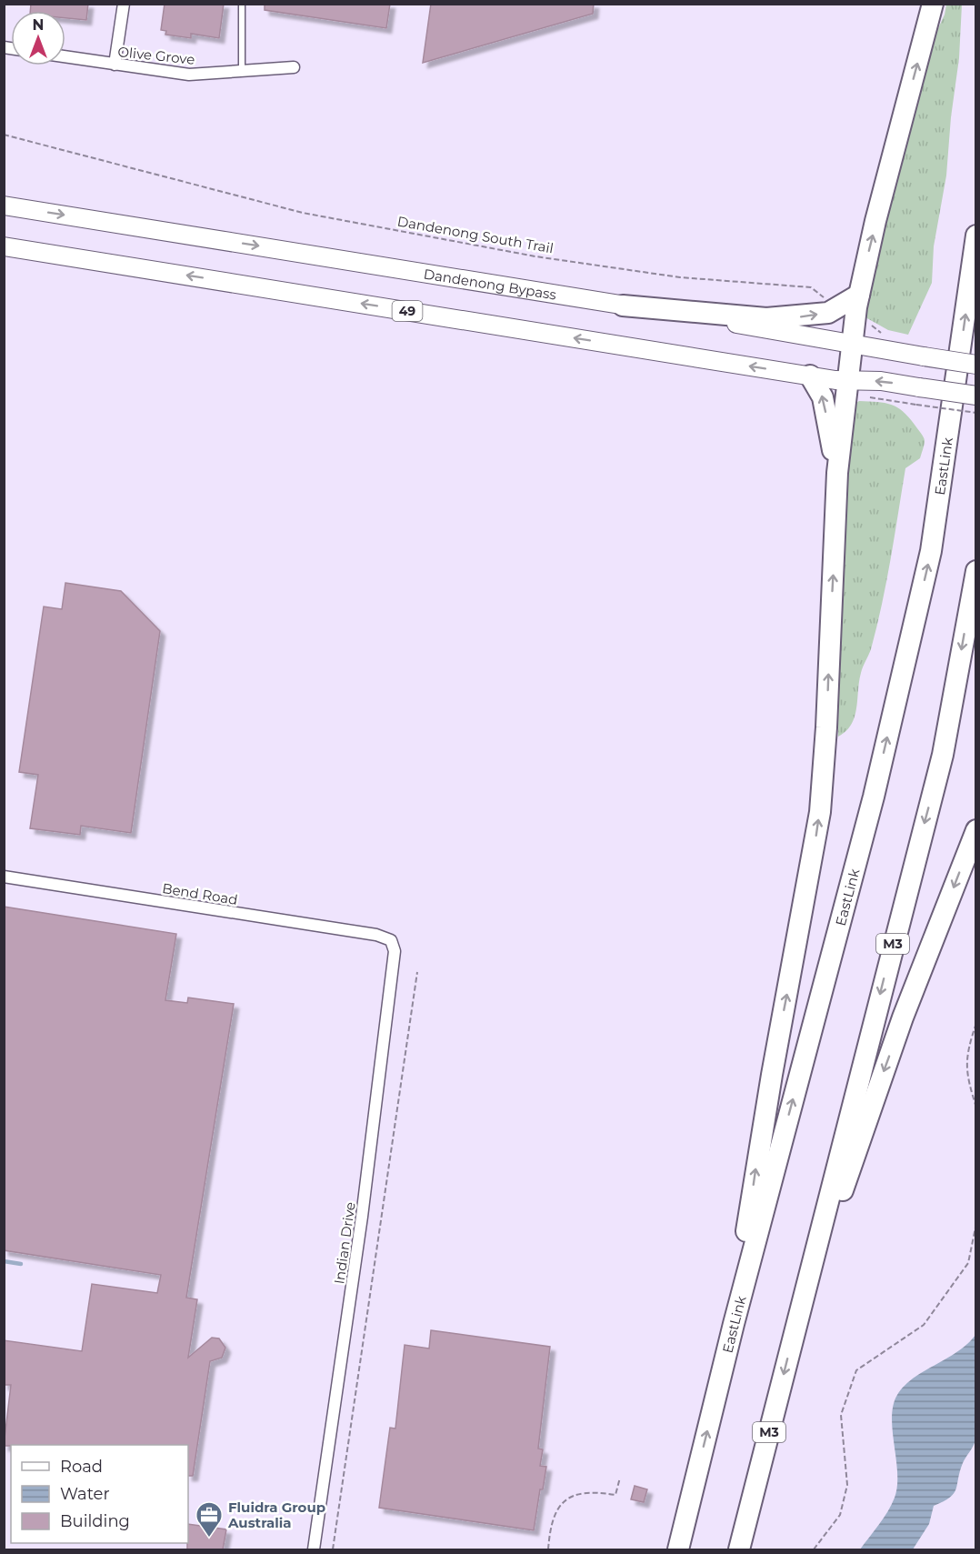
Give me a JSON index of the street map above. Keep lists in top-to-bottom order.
{
  "streets": {
    "highway": [
      "Dandenong Bypass",
      "49",
      "EastLink",
      "M3"
    ],
    "street": ["Olive Grove", "Bend Road", "Indian Drive"],
    "path": ["Dandenong South Trail"]
  },
  "crossings": [
    ["Bend Road", "Indian Drive"]
  ],
  "places": {
    "office": ["Fluidra Group Australia"]
  },
  "legend": ["Road", "Water", "Building"],
  "north": "top"
}
